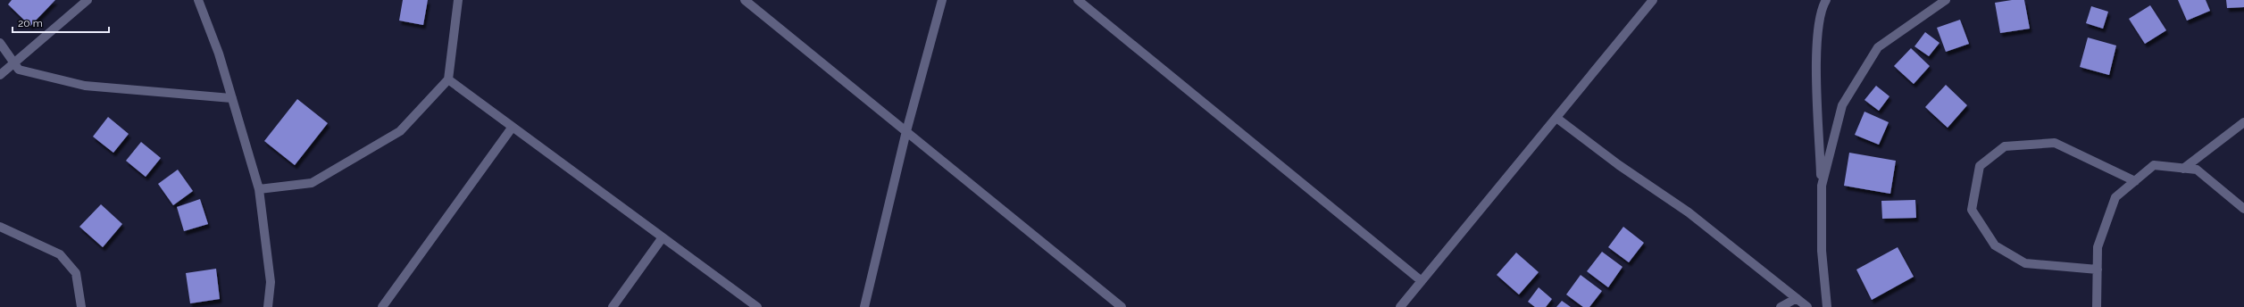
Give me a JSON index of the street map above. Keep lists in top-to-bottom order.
{
  "scale_bar": "20 m"
}
